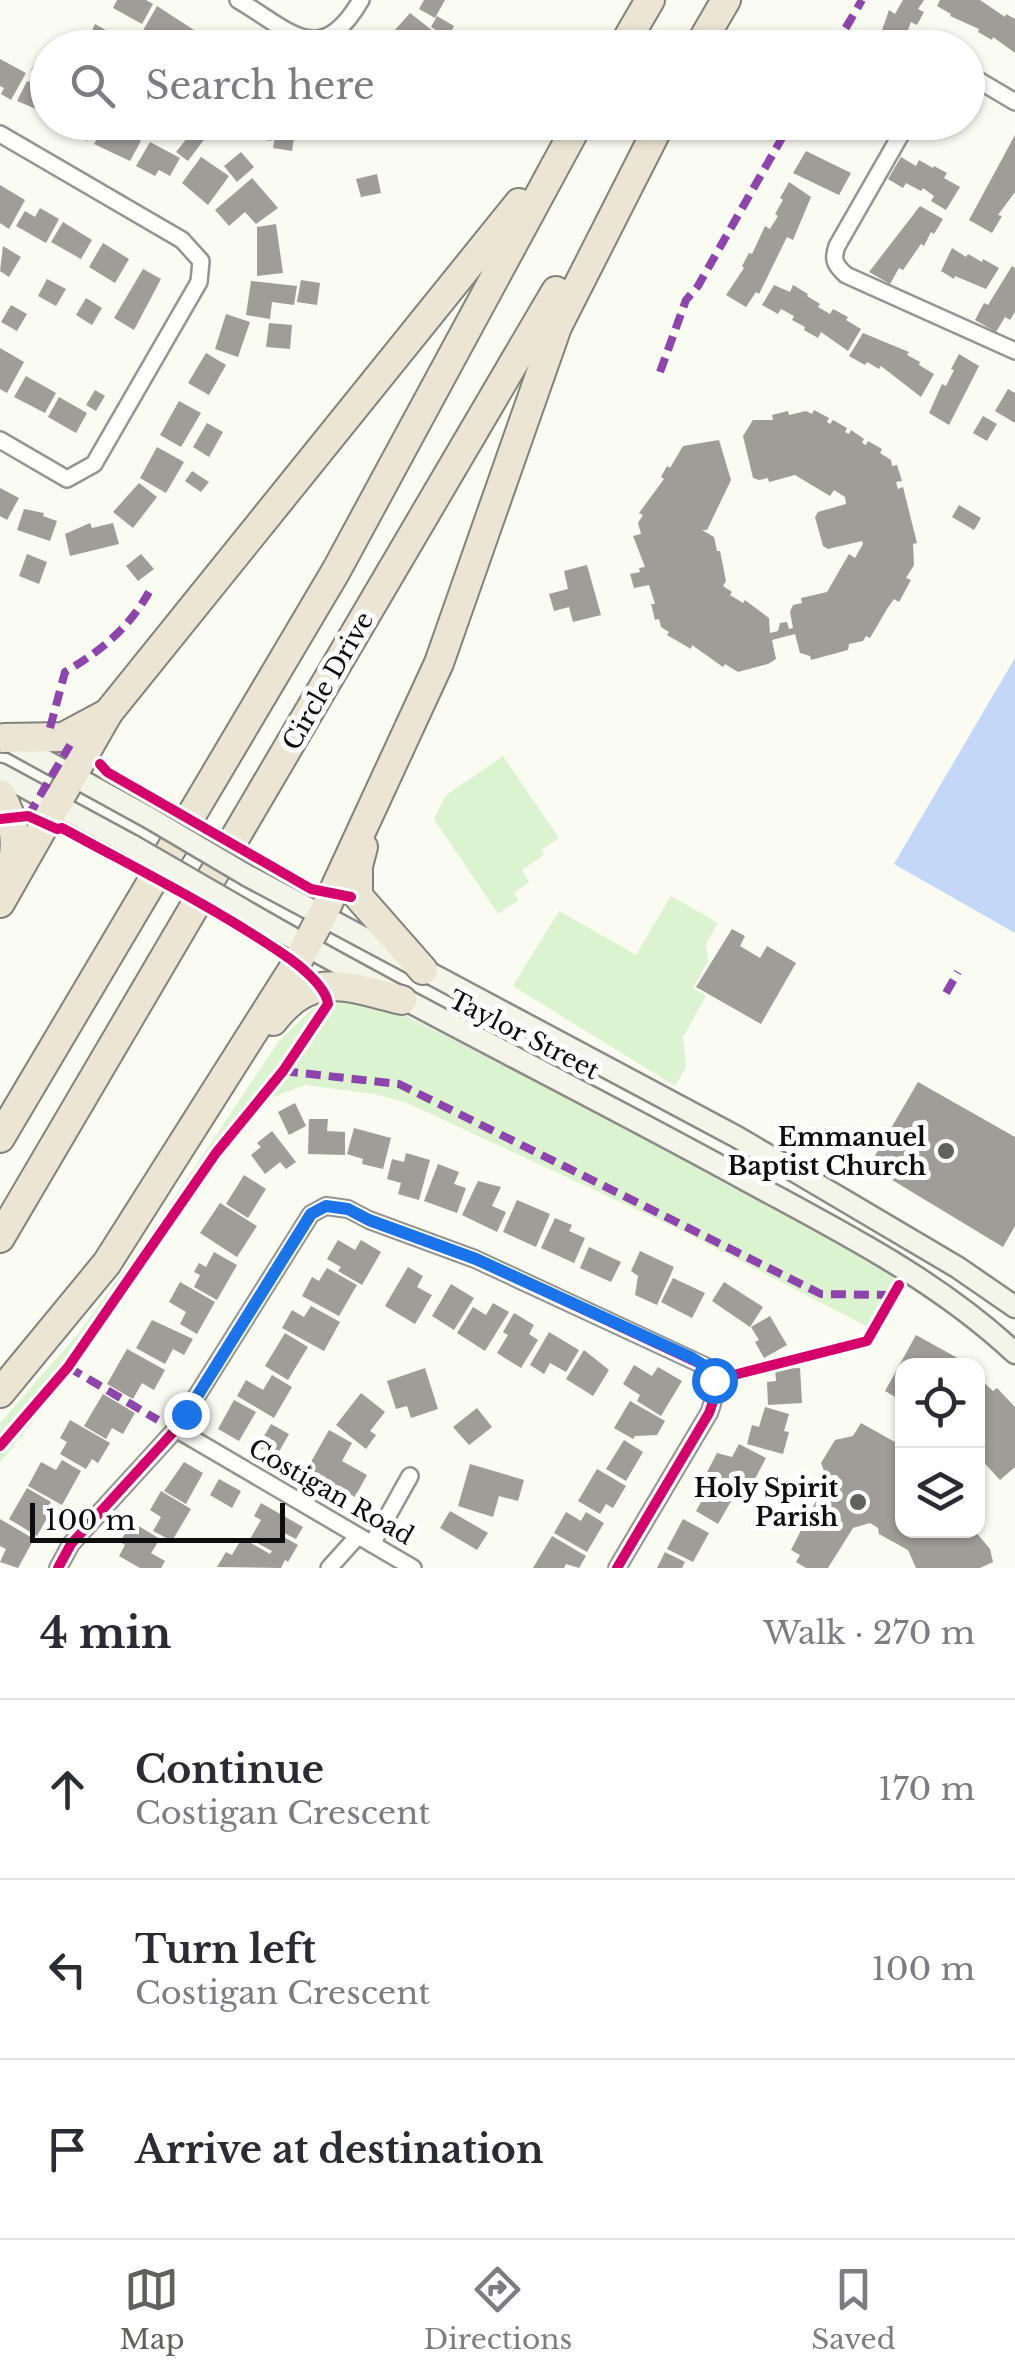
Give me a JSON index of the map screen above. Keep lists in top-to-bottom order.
{
  "streets": {
    "highway": ["Circle Drive"],
    "main road": ["Taylor Street"],
    "street": ["Costigan Road"]
  },
  "places": ["Emmanuel Baptist Church", "Holy Spirit Parish"],
  "scale_bar": "100 m",
  "page": {
    "search": "Search here",
    "scale": "100 m",
    "heading": ["4 min", "Walk · 270 m"],
    "list": [
      ["Continue", "Costigan Crescent", "170 m"],
      ["Turn left", "Costigan Crescent", "100 m"],
      "Arrive at destination"
    ],
    "nav": ["Map", "Directions", "Saved"]
  }
}
